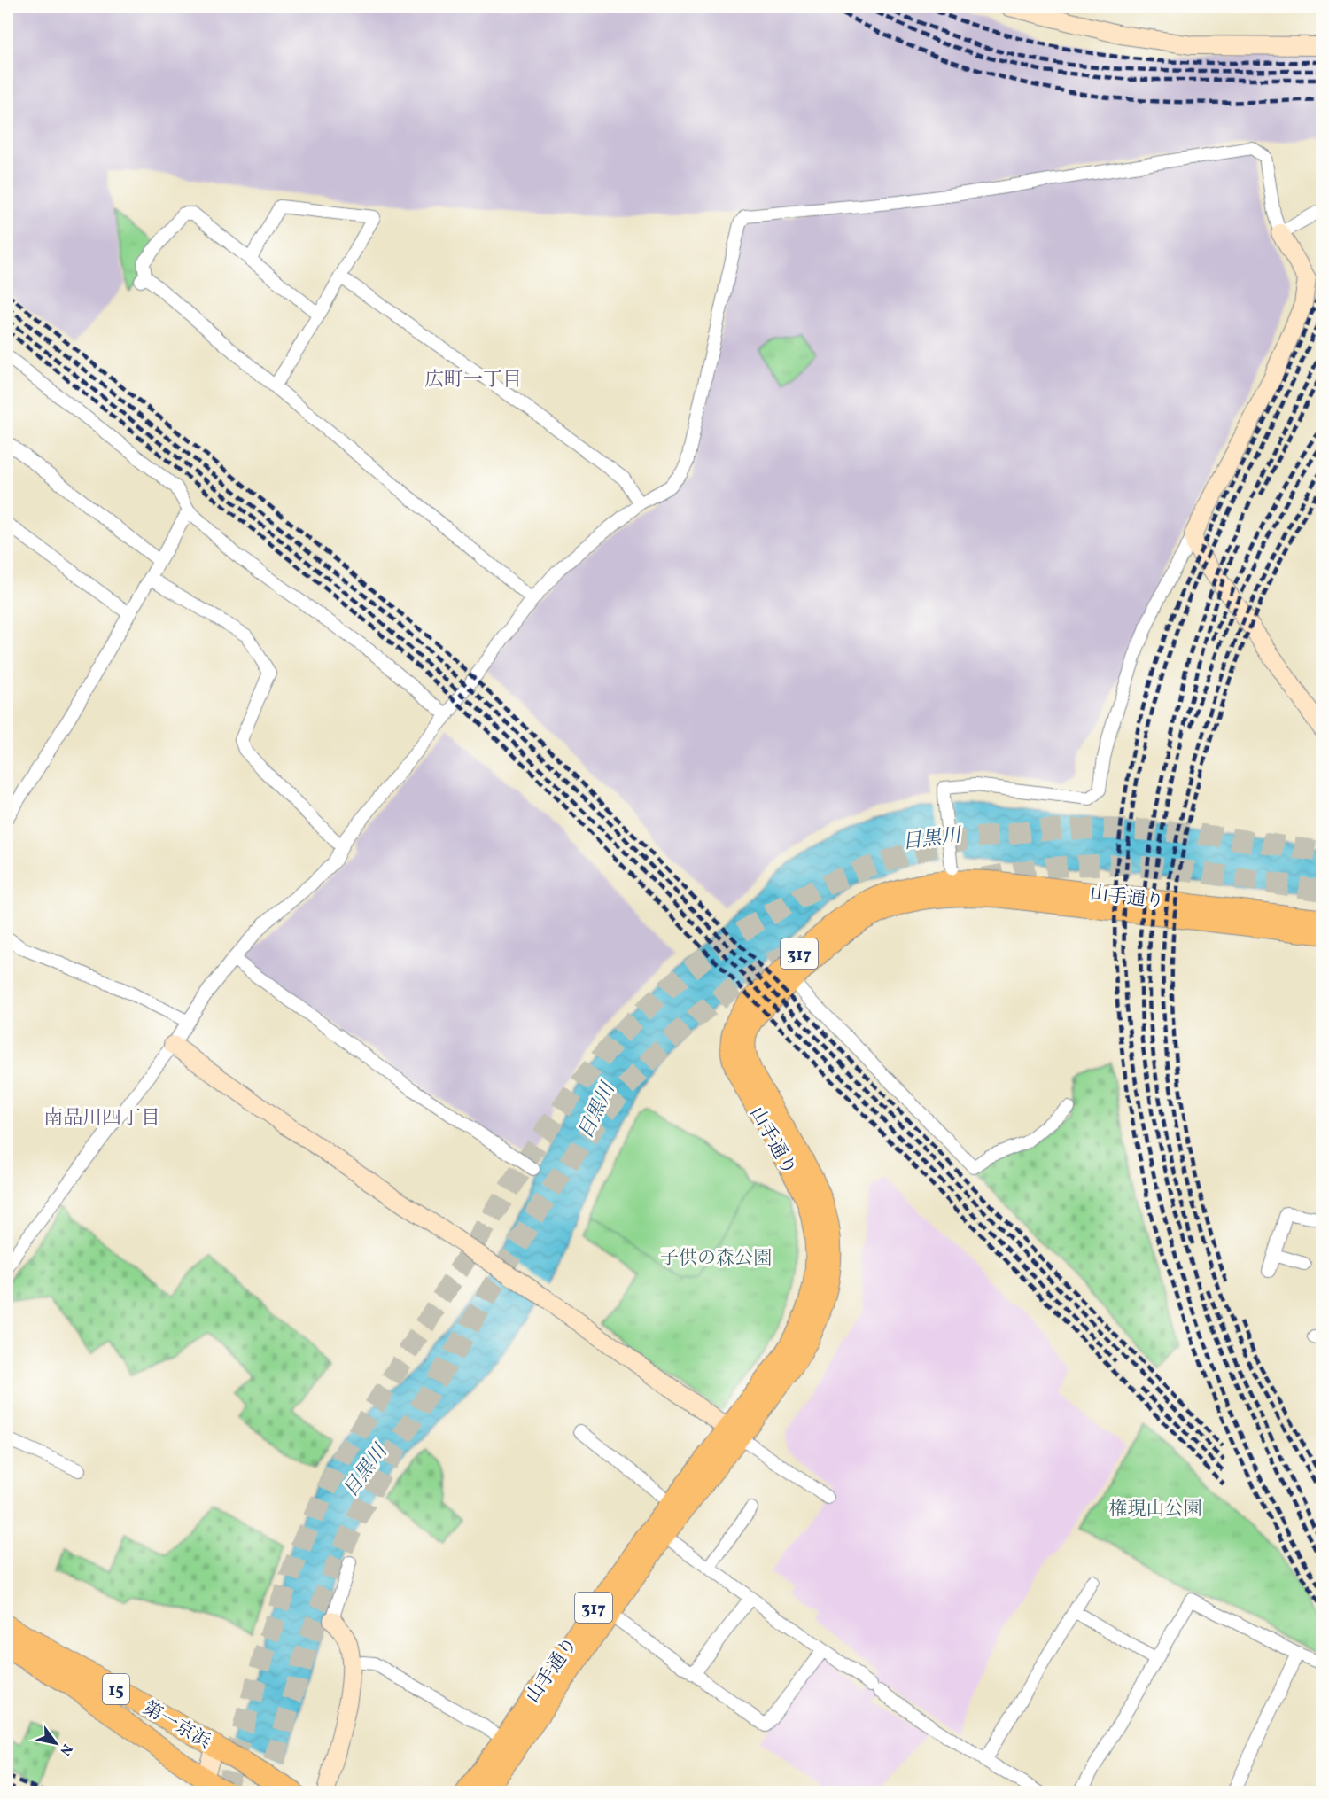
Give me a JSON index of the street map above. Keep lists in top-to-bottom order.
{
  "streets": {
    "highway": ["15", "第一京浜"],
    "main road": ["山手通り", "317"]
  },
  "districts": ["広町一丁目", "南品川四丁目"],
  "water": ["目黒川"],
  "parks": ["子供の森公園", "権現山公園"],
  "north": "bottom right"
}
